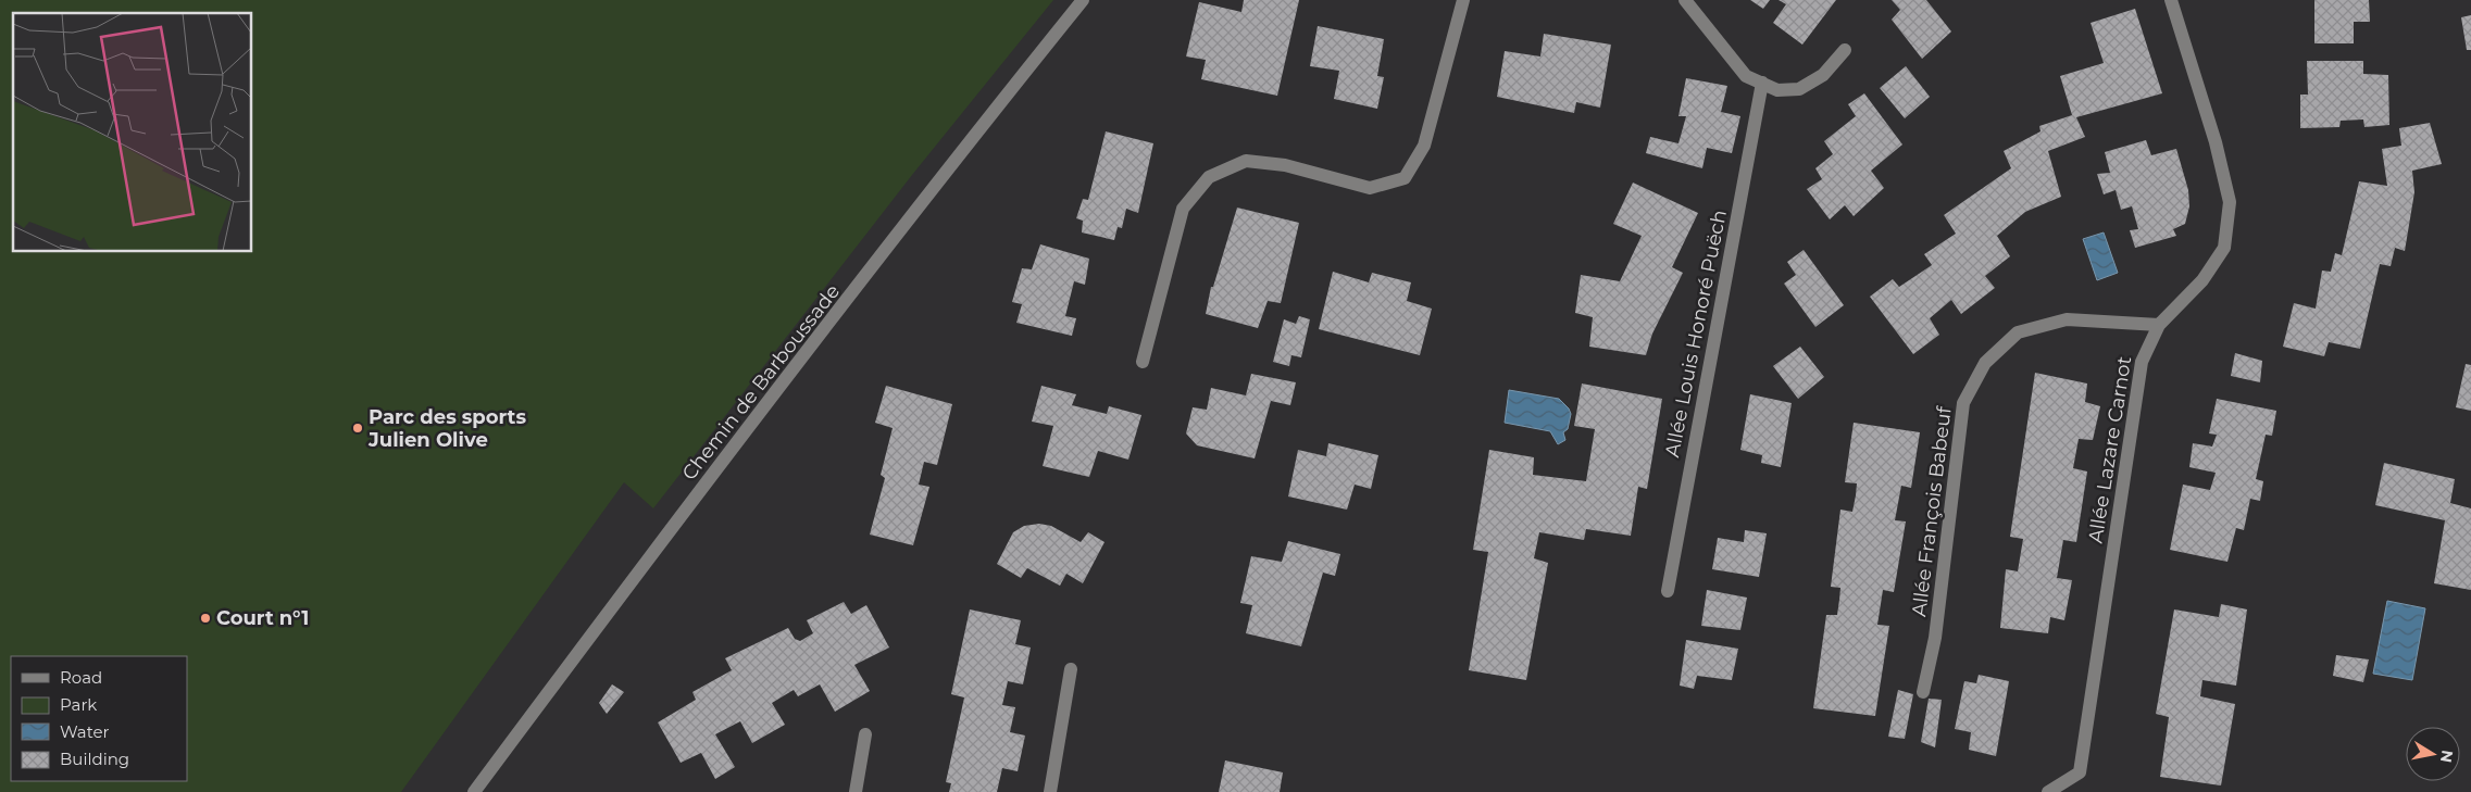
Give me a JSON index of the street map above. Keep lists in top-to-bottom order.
{
  "streets": {
    "street": [
      "Allée Louis Honoré Puëch",
      "Chemin de Barboussade",
      "Allée Lazare Carnot",
      "Allée François Babeuf"
    ]
  },
  "crossings": [
    ["Allée Lazare Carnot", "Allée François Babeuf"]
  ],
  "places": ["Parc des sports Julien Olive", "Court n°1"],
  "legend": [
    "Road",
    "Park",
    "Water",
    "Building"
  ],
  "north": "right"
}
